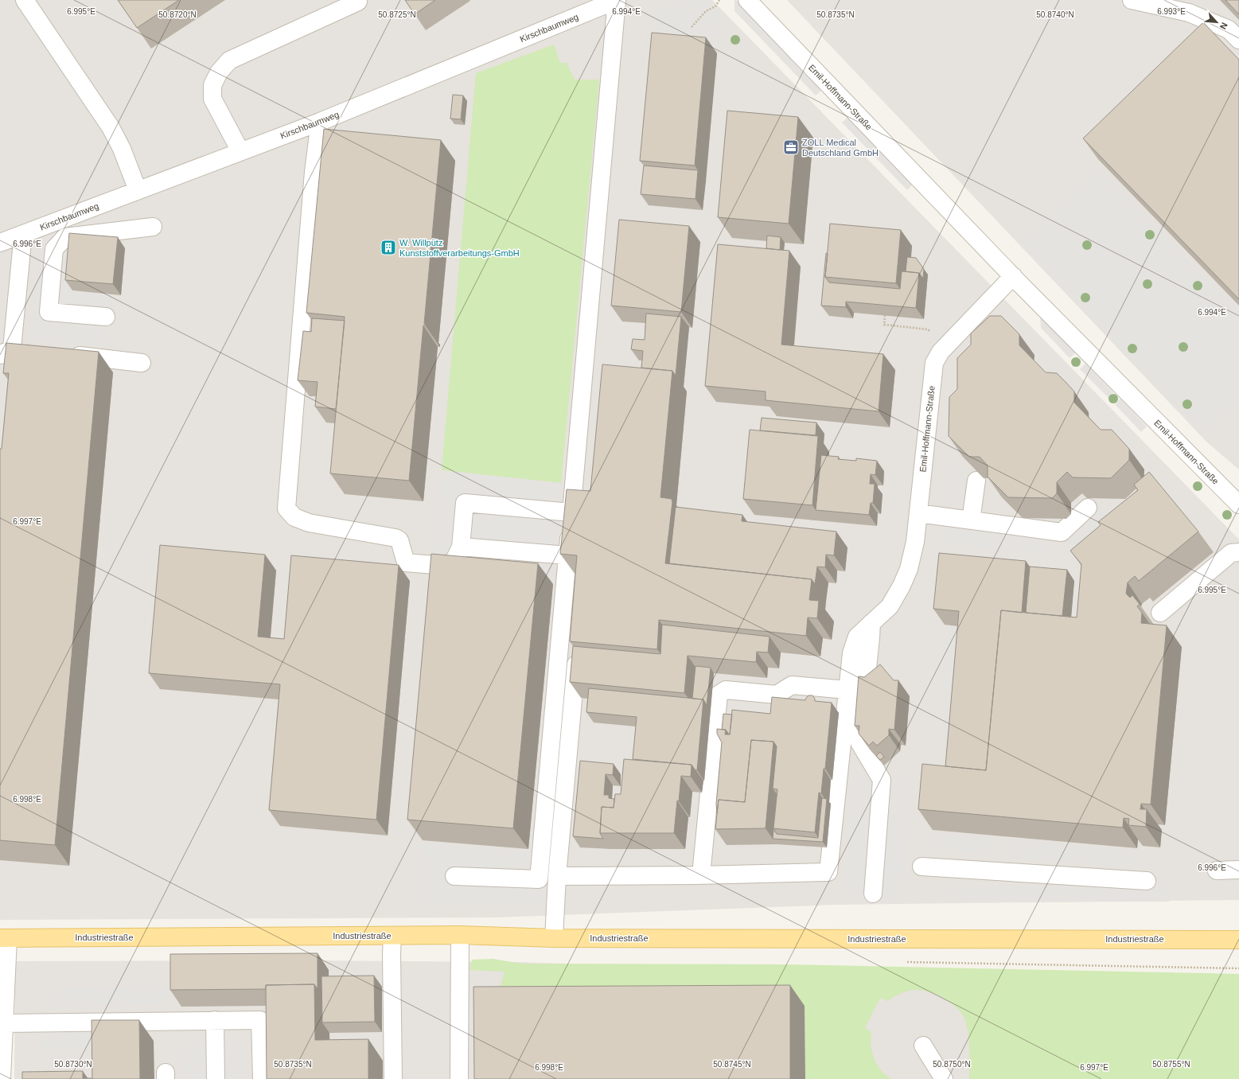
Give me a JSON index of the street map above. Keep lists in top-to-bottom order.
{
  "streets": {
    "main road": ["Industriestraße"],
    "street": ["Kirschbaumweg", "Emil-Hoffmann-Straße"]
  },
  "places": {
    "office": ["ZOLL Medical Deutschland GmbH"],
    "building": ["W. Willpütz Kunststoffverarbeitungs-GmbH"]
  },
  "north": "bottom right",
  "coordinates": [
    "6.995°E",
    "6.994°E",
    "6.993°E",
    "50.8720°N",
    "50.8725°N",
    "50.8735°N",
    "50.8740°N",
    "6.996°E",
    "6.997°E",
    "6.998°E",
    "50.8730°N",
    "50.8745°N",
    "50.8750°N",
    "50.8755°N"
  ]
}
